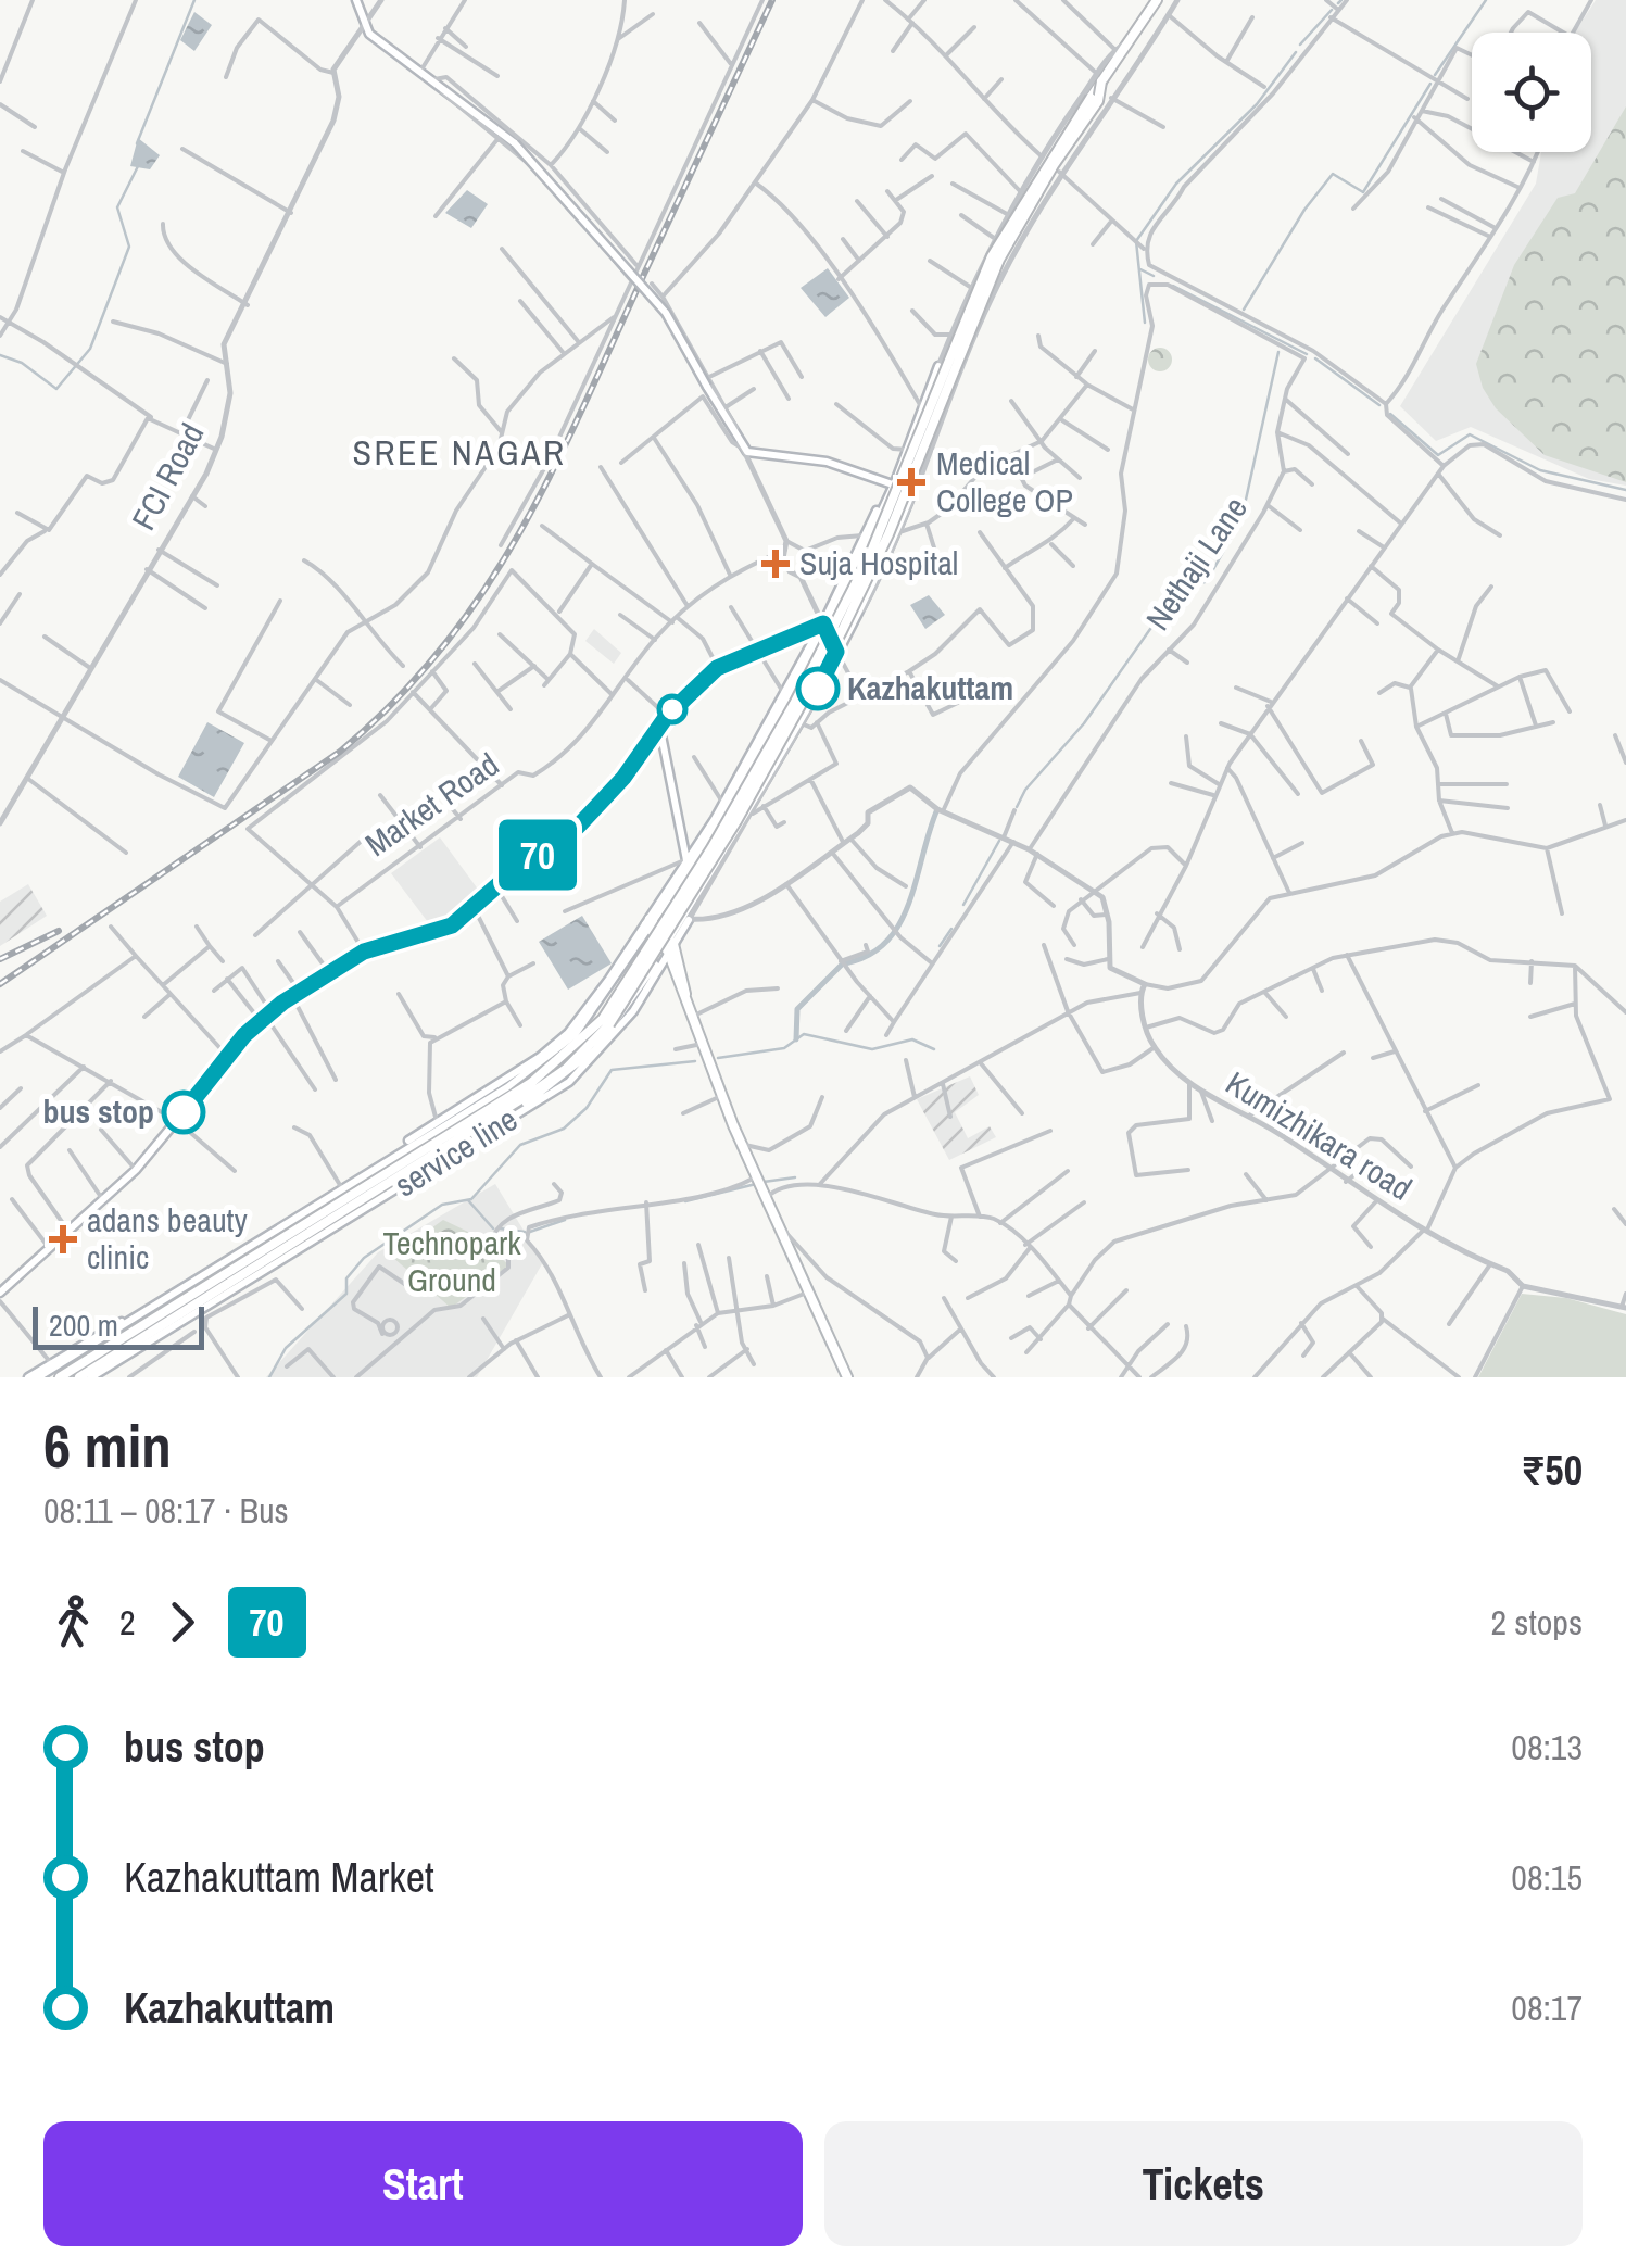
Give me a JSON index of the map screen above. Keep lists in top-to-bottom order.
{
  "streets": {
    "main road": ["service line"],
    "street": [
      "FCI Road",
      "Nethaji Lane",
      "Market Road",
      "Kumizhikara road"
    ]
  },
  "districts": ["SREE NAGAR"],
  "parks": ["Technopark Ground"],
  "places": {
    "health": ["Medical College OP", "Suja Hospital", "adans beauty clinic"],
    "other": ["Kazhakuttam", "bus stop"]
  },
  "lines": ["bus line 70"],
  "scale_bar": "200 m",
  "page": {
    "on_map": "70",
    "scale": "200 m",
    "heading": ["6 min", "08:11 – 08:17 · Bus", "₹50"],
    "legs": ["2", "70", "2 stops"],
    "list": [
      {
        "name": "bus stop",
        "value": "08:13"
      },
      {
        "name": "Kazhakuttam Market",
        "value": "08:15"
      },
      {
        "name": "Kazhakuttam",
        "value": "08:17"
      }
    ],
    "buttons": ["Start", "Tickets"]
  }
}
